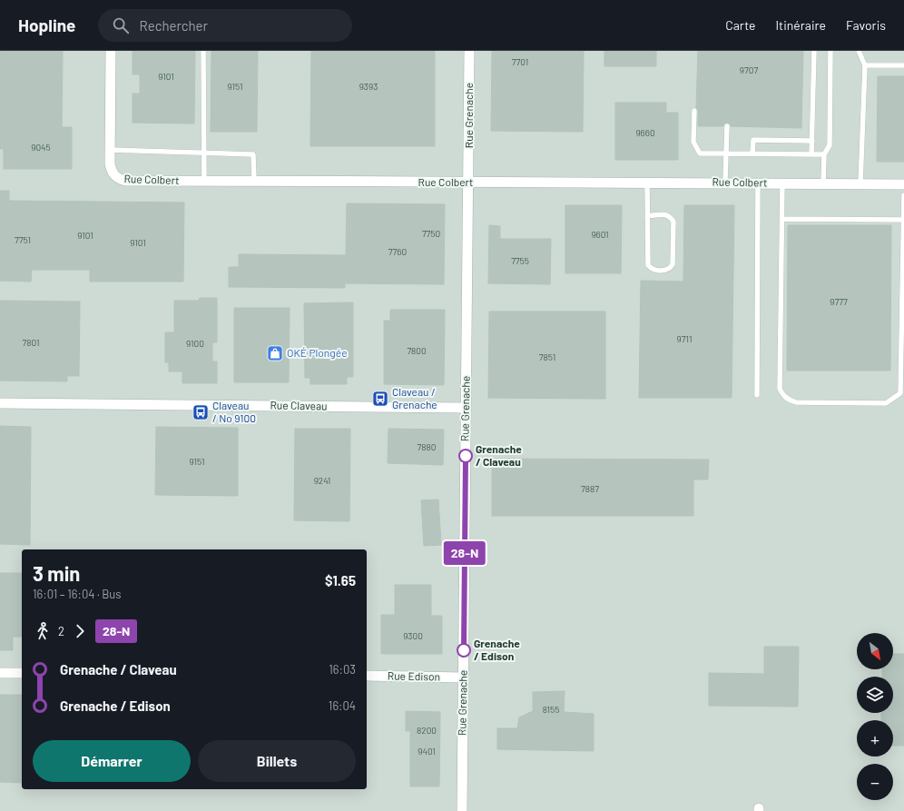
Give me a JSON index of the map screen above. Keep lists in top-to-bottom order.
{
  "streets": {
    "street": [
      "Rue Grenache",
      "Rue Colbert",
      "Rue Claveau",
      "Rue Edison"
    ]
  },
  "crossings": [
    ["Rue Grenache", "Rue Colbert"],
    ["Rue Grenache", "Rue Claveau"],
    ["Rue Grenache", "Rue Edison"]
  ],
  "places": {
    "shop": ["OKÉ Plongée"],
    "bus stop": ["Claveau / Grenache", "Claveau / No 9100"],
    "other": ["Grenache / Claveau", "Grenache / Edison"]
  },
  "lines": ["bus line 28-N"],
  "house_numbers": [
    "7701",
    "9707",
    "9101",
    "9151",
    "9393",
    "9660",
    "9045",
    "7750",
    "9601",
    "9101",
    "7751",
    "9101",
    "7760",
    "7755",
    "9777",
    "9711",
    "7801",
    "9100",
    "7800",
    "7851",
    "7880",
    "9151",
    "9241",
    "7887",
    "9300",
    "8155",
    "8200",
    "9401"
  ],
  "north": "bottom right",
  "page": {
    "header": "Hopline",
    "search": "Rechercher",
    "nav": ["Carte", "Itinéraire", "Favoris"],
    "on_map": "28-N",
    "heading": ["3 min", "16:01 – 16:04 · Bus", "$1.65"],
    "legs": ["2", "28-N"],
    "map_buttons": ["+", "−"],
    "list": [
      {
        "name": "Grenache / Claveau",
        "value": "16:03"
      },
      {
        "name": "Grenache / Edison",
        "value": "16:04"
      }
    ],
    "buttons": ["Démarrer", "Billets"]
  }
}
